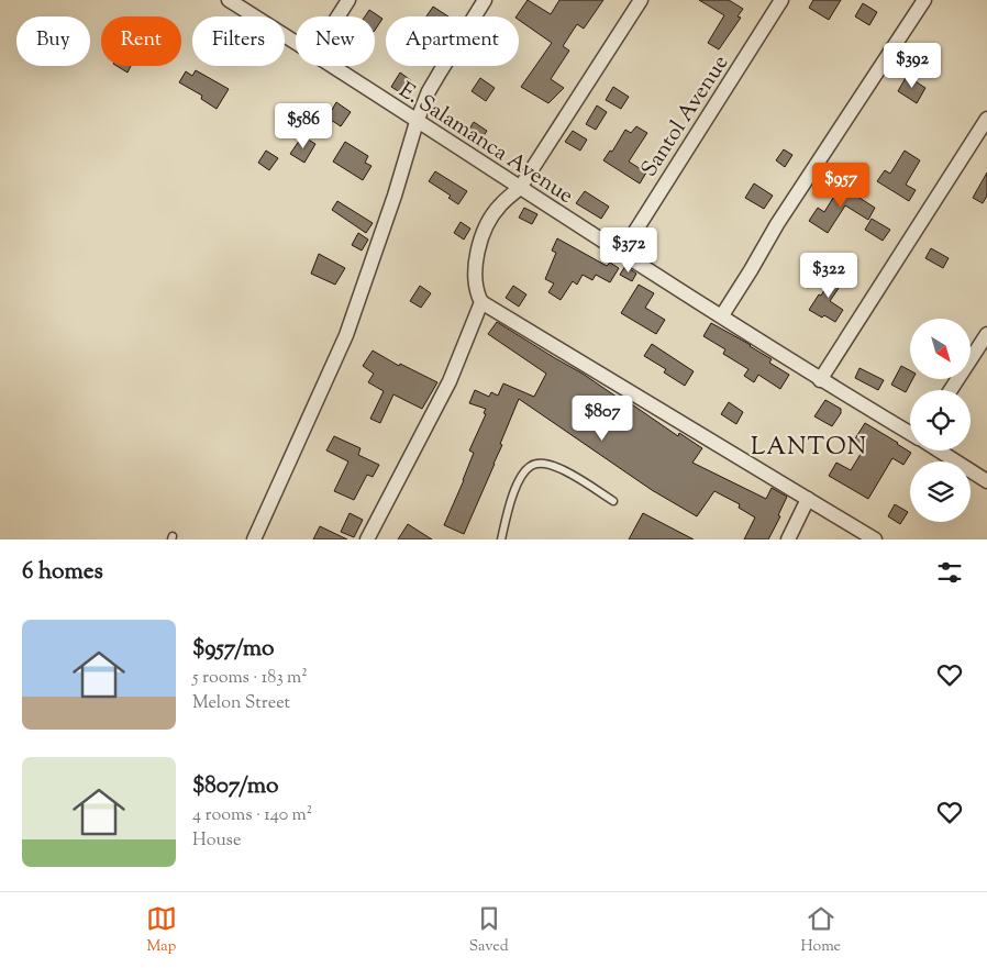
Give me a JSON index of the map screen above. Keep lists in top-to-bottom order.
{
  "streets": {
    "street": ["Santol Avenue", "E. Salamanca Avenue"]
  },
  "crossings": [
    ["Santol Avenue", "E. Salamanca Avenue"]
  ],
  "districts": ["LANTON"],
  "north": "bottom right",
  "page": {
    "chip": [
      "Buy",
      "Rent",
      "Filters",
      "New",
      "Apartment"
    ],
    "price": [
      "$392",
      "$586",
      "$957",
      "$372",
      "$322",
      "$807"
    ],
    "heading": "6 homes",
    "list": [
      {
        "name": "$957/mo",
        "note": "5 rooms · 183 m² · Melon Street"
      },
      {
        "name": "$807/mo",
        "note": "4 rooms · 140 m² · House"
      }
    ],
    "tabs": ["Map", "Saved", "Home"]
  }
}
